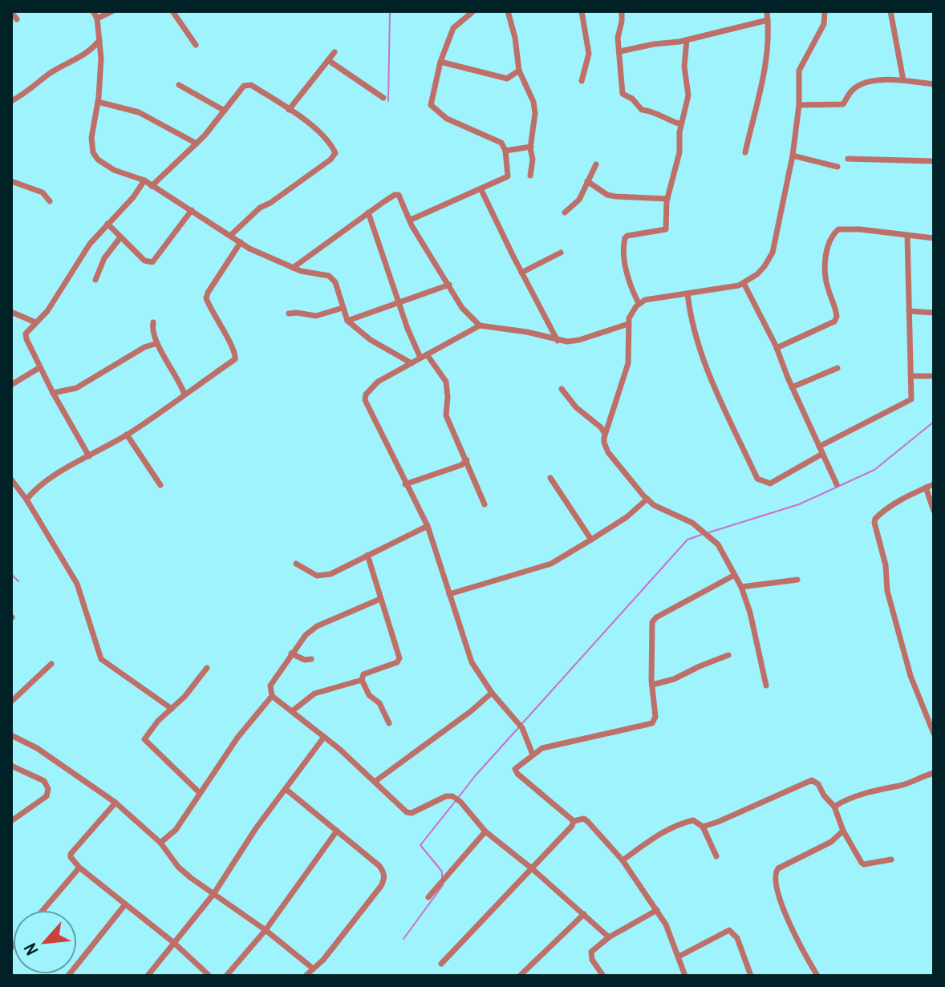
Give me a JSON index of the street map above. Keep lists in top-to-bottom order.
{
  "north": "bottom left"
}
